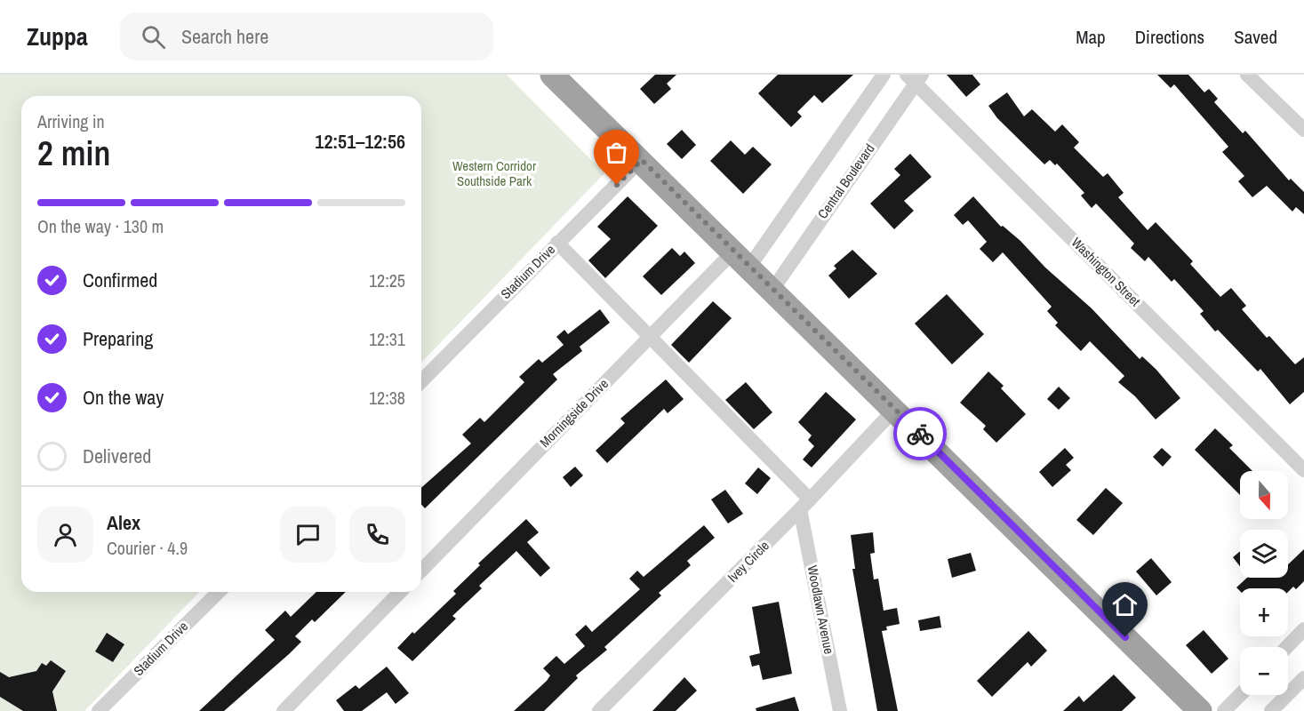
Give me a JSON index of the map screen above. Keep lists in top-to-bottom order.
{
  "streets": {
    "street": [
      "Central Boulevard",
      "Stadium Drive",
      "Washington Street",
      "Morningside Drive",
      "Ivey Circle",
      "Woodlawn Avenue"
    ]
  },
  "crossings": [
    ["Central Boulevard", "Washington Street"],
    ["Ivey Circle", "Woodlawn Avenue"]
  ],
  "parks": ["Western Corridor Southside Park"],
  "north": "bottom",
  "page": {
    "header": "Zuppa",
    "search": "Search here",
    "nav": ["Map", "Directions", "Saved"],
    "heading": ["2 min", "Arriving in", "12:51–12:56"],
    "panel": ["Alex", "Courier · 4.9"],
    "bar": "On the way · 130 m",
    "list": [
      ["Confirmed", "12:25"],
      ["Preparing", "12:31"],
      ["On the way", "12:38"],
      "Delivered"
    ],
    "map_buttons": ["+", "−"]
  }
}
